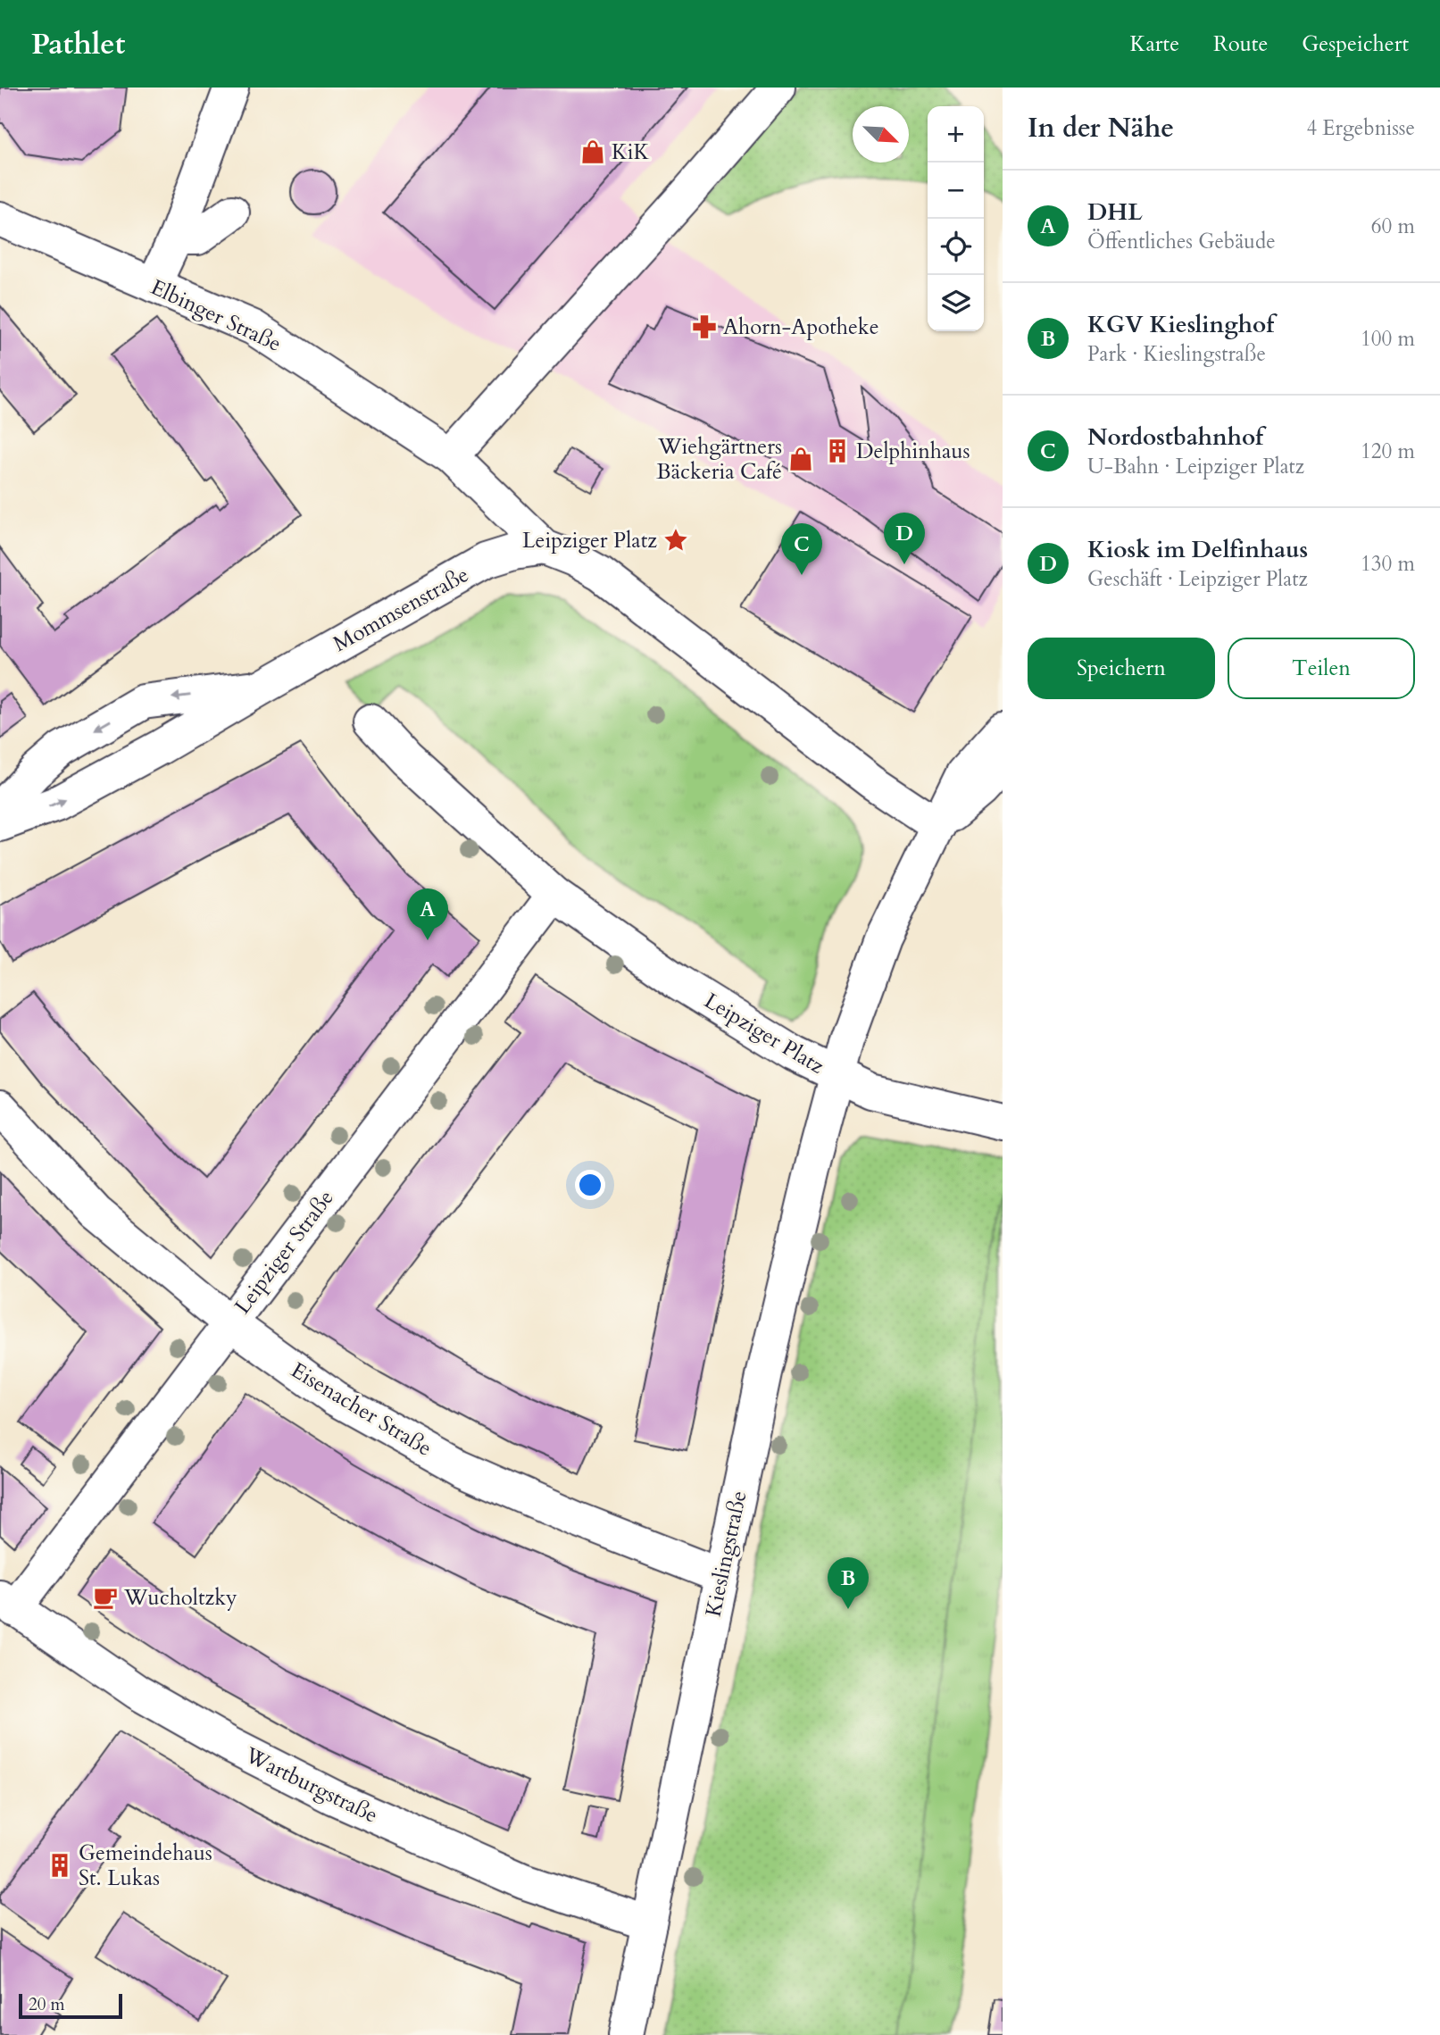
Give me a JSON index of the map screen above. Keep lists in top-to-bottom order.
{
  "streets": {
    "street": [
      "Elbinger Straße",
      "Mommsenstraße",
      "Leipziger Platz",
      "Leipziger Straße",
      "Eisenacher Straße",
      "Kieslingstraße",
      "Wartburgstraße"
    ]
  },
  "crossings": [
    ["Leipziger Platz", "Leipziger Straße"],
    ["Leipziger Platz", "Kieslingstraße"],
    ["Leipziger Straße", "Eisenacher Straße"],
    ["Leipziger Straße", "Wartburgstraße"],
    ["Eisenacher Straße", "Kieslingstraße"],
    ["Kieslingstraße", "Wartburgstraße"]
  ],
  "places": {
    "shop": ["KiK", "Wiehgärtners Bäckeria Café"],
    "pharmacy": ["Ahorn-Apotheke"],
    "building": ["Delphinhaus", "Gemeindehaus St. Lukas"],
    "place": ["Leipziger Platz"],
    "cafe": ["Wucholtzky"]
  },
  "scale_bar": "20 m",
  "north": "bottom right",
  "page": {
    "header": "Pathlet",
    "nav": ["Karte", "Route", "Gespeichert"],
    "heading": ["In der Nähe", "4 Ergebnisse"],
    "map_buttons": ["+", "−"],
    "list": [
      {
        "mark": "A",
        "name": "DHL",
        "note": "Öffentliches Gebäude",
        "value": "60 m"
      },
      {
        "mark": "B",
        "name": "KGV Kieslinghof",
        "note": "Park · Kieslingstraße",
        "value": "100 m"
      },
      {
        "mark": "C",
        "name": "Nordostbahnhof",
        "note": "U-Bahn · Leipziger Platz",
        "value": "120 m"
      },
      {
        "mark": "D",
        "name": "Kiosk im Delfinhaus",
        "note": "Geschäft · Leipziger Platz",
        "value": "130 m"
      }
    ],
    "pins": [
      "D",
      "C",
      "A",
      "B"
    ],
    "buttons": ["Speichern", "Teilen"],
    "scale": "20 m"
  }
}
